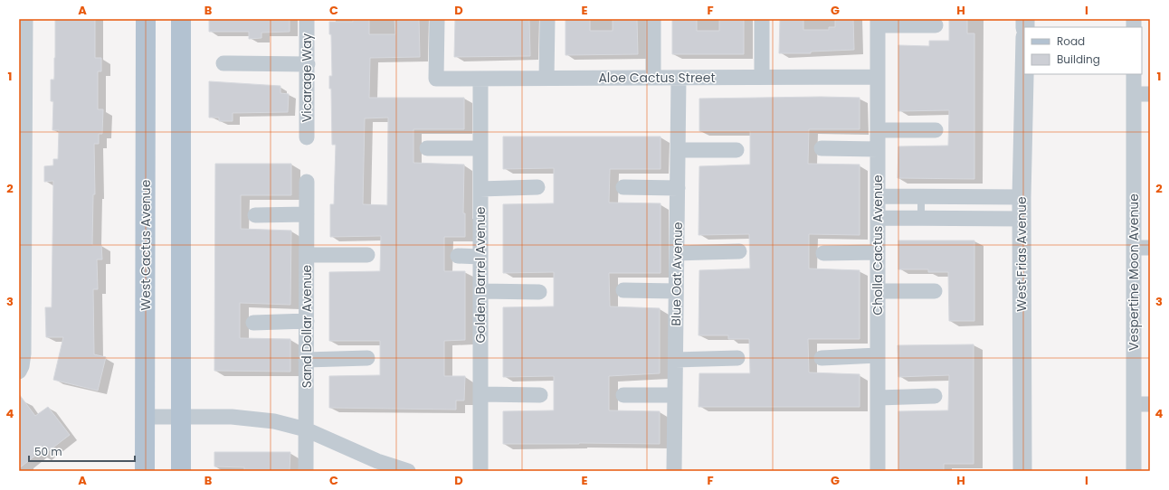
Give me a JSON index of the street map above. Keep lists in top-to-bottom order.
{
  "streets": {
    "main road": ["West Cactus Avenue"],
    "street": [
      "Vicarage Way",
      "Aloe Cactus Street",
      "Cholla Cactus Avenue",
      "West Frias Avenue",
      "Vespertine Moon Avenue",
      "Blue Oat Avenue",
      "Golden Barrel Avenue",
      "Sand Dollar Avenue"
    ]
  },
  "crossings": [
    ["Aloe Cactus Street", "Cholla Cactus Avenue"],
    ["Aloe Cactus Street", "Blue Oat Avenue"],
    ["Aloe Cactus Street", "Golden Barrel Avenue"]
  ],
  "legend": ["Road", "Building"],
  "scale_bar": "50 m",
  "grid": {
    "columns": [
      "A",
      "B",
      "C",
      "D",
      "E",
      "F",
      "G",
      "H",
      "I"
    ],
    "rows": [
      "1",
      "2",
      "3",
      "4"
    ]
  }
}
